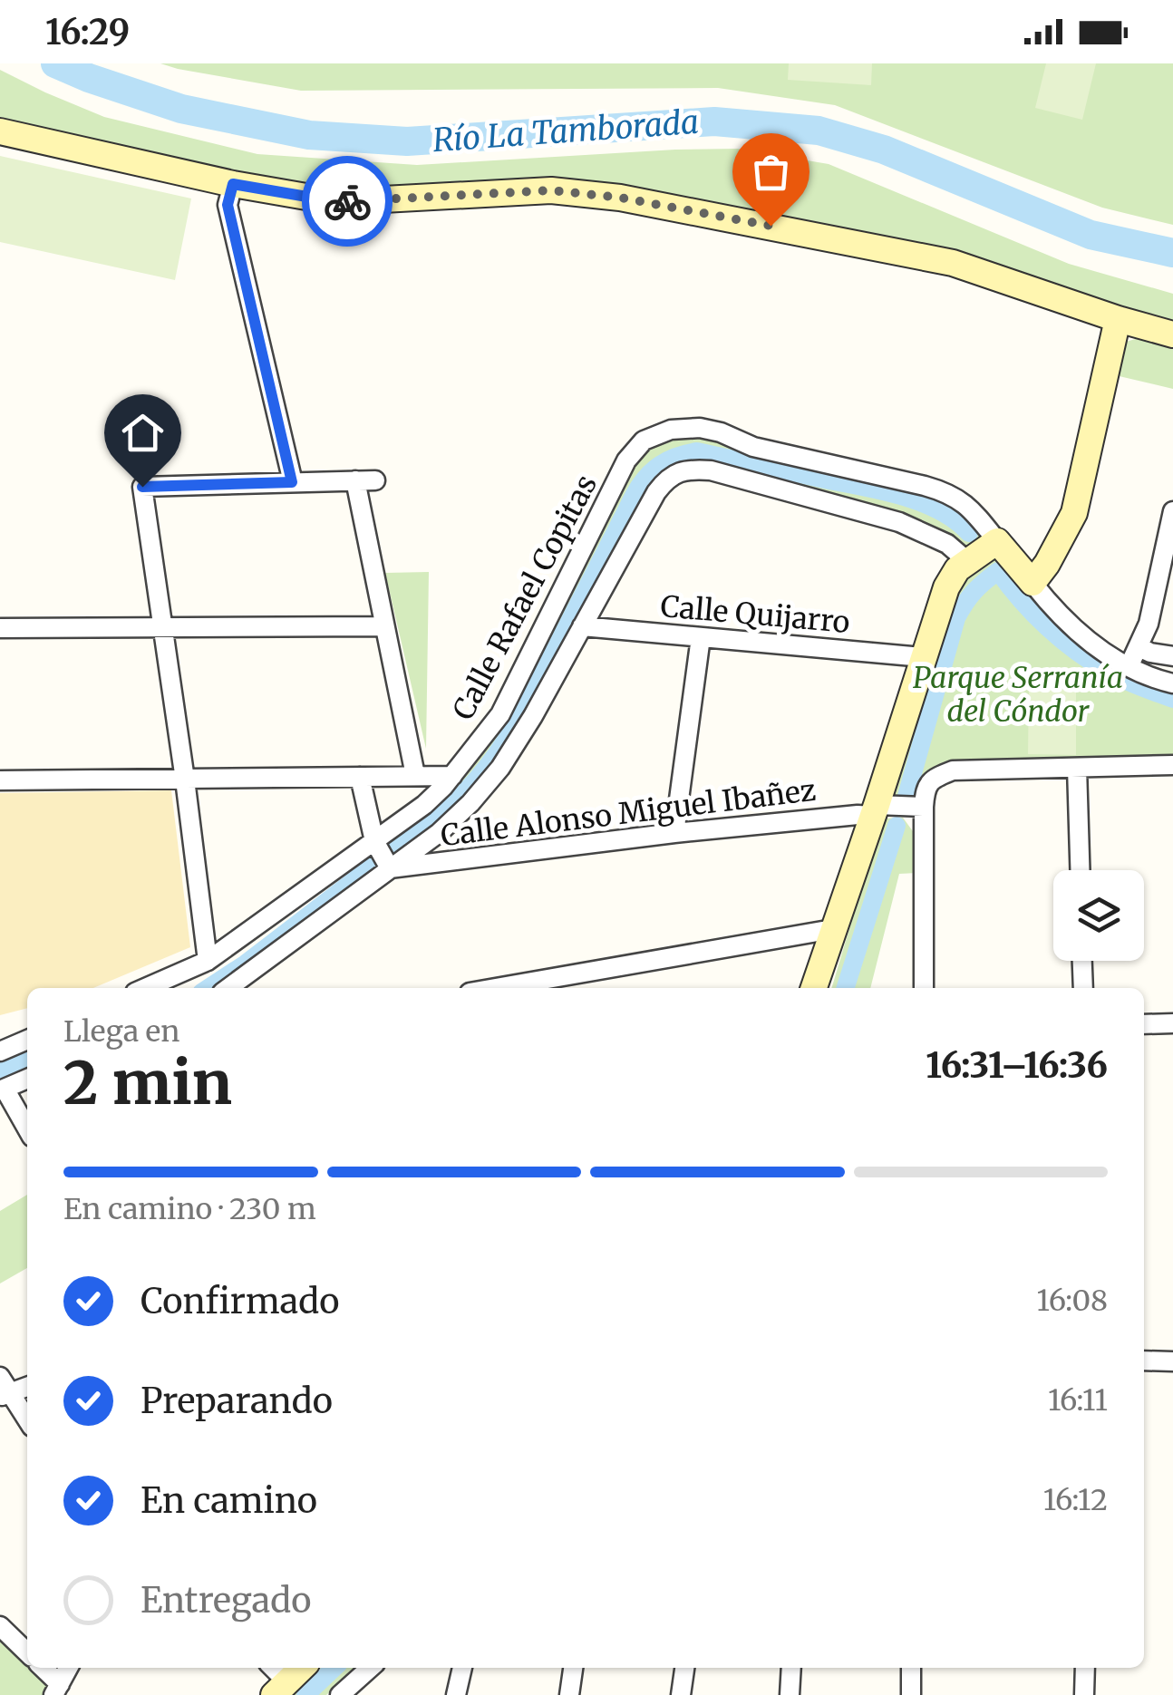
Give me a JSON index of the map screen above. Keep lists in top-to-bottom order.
{
  "streets": {
    "street": ["Calle Rafael Copitas", "Calle Quijarro", "Calle Alonso Miguel Ibañez"]
  },
  "water": ["Río La Tamborada"],
  "parks": ["Parque Serranía del Cóndor"],
  "page": {
    "status": "16:29",
    "heading": ["2 min", "Llega en", "16:31–16:36"],
    "bar": "En camino · 230 m",
    "list": [
      ["Confirmado", "16:08"],
      ["Preparando", "16:11"],
      ["En camino", "16:12"],
      "Entregado"
    ]
  }
}
